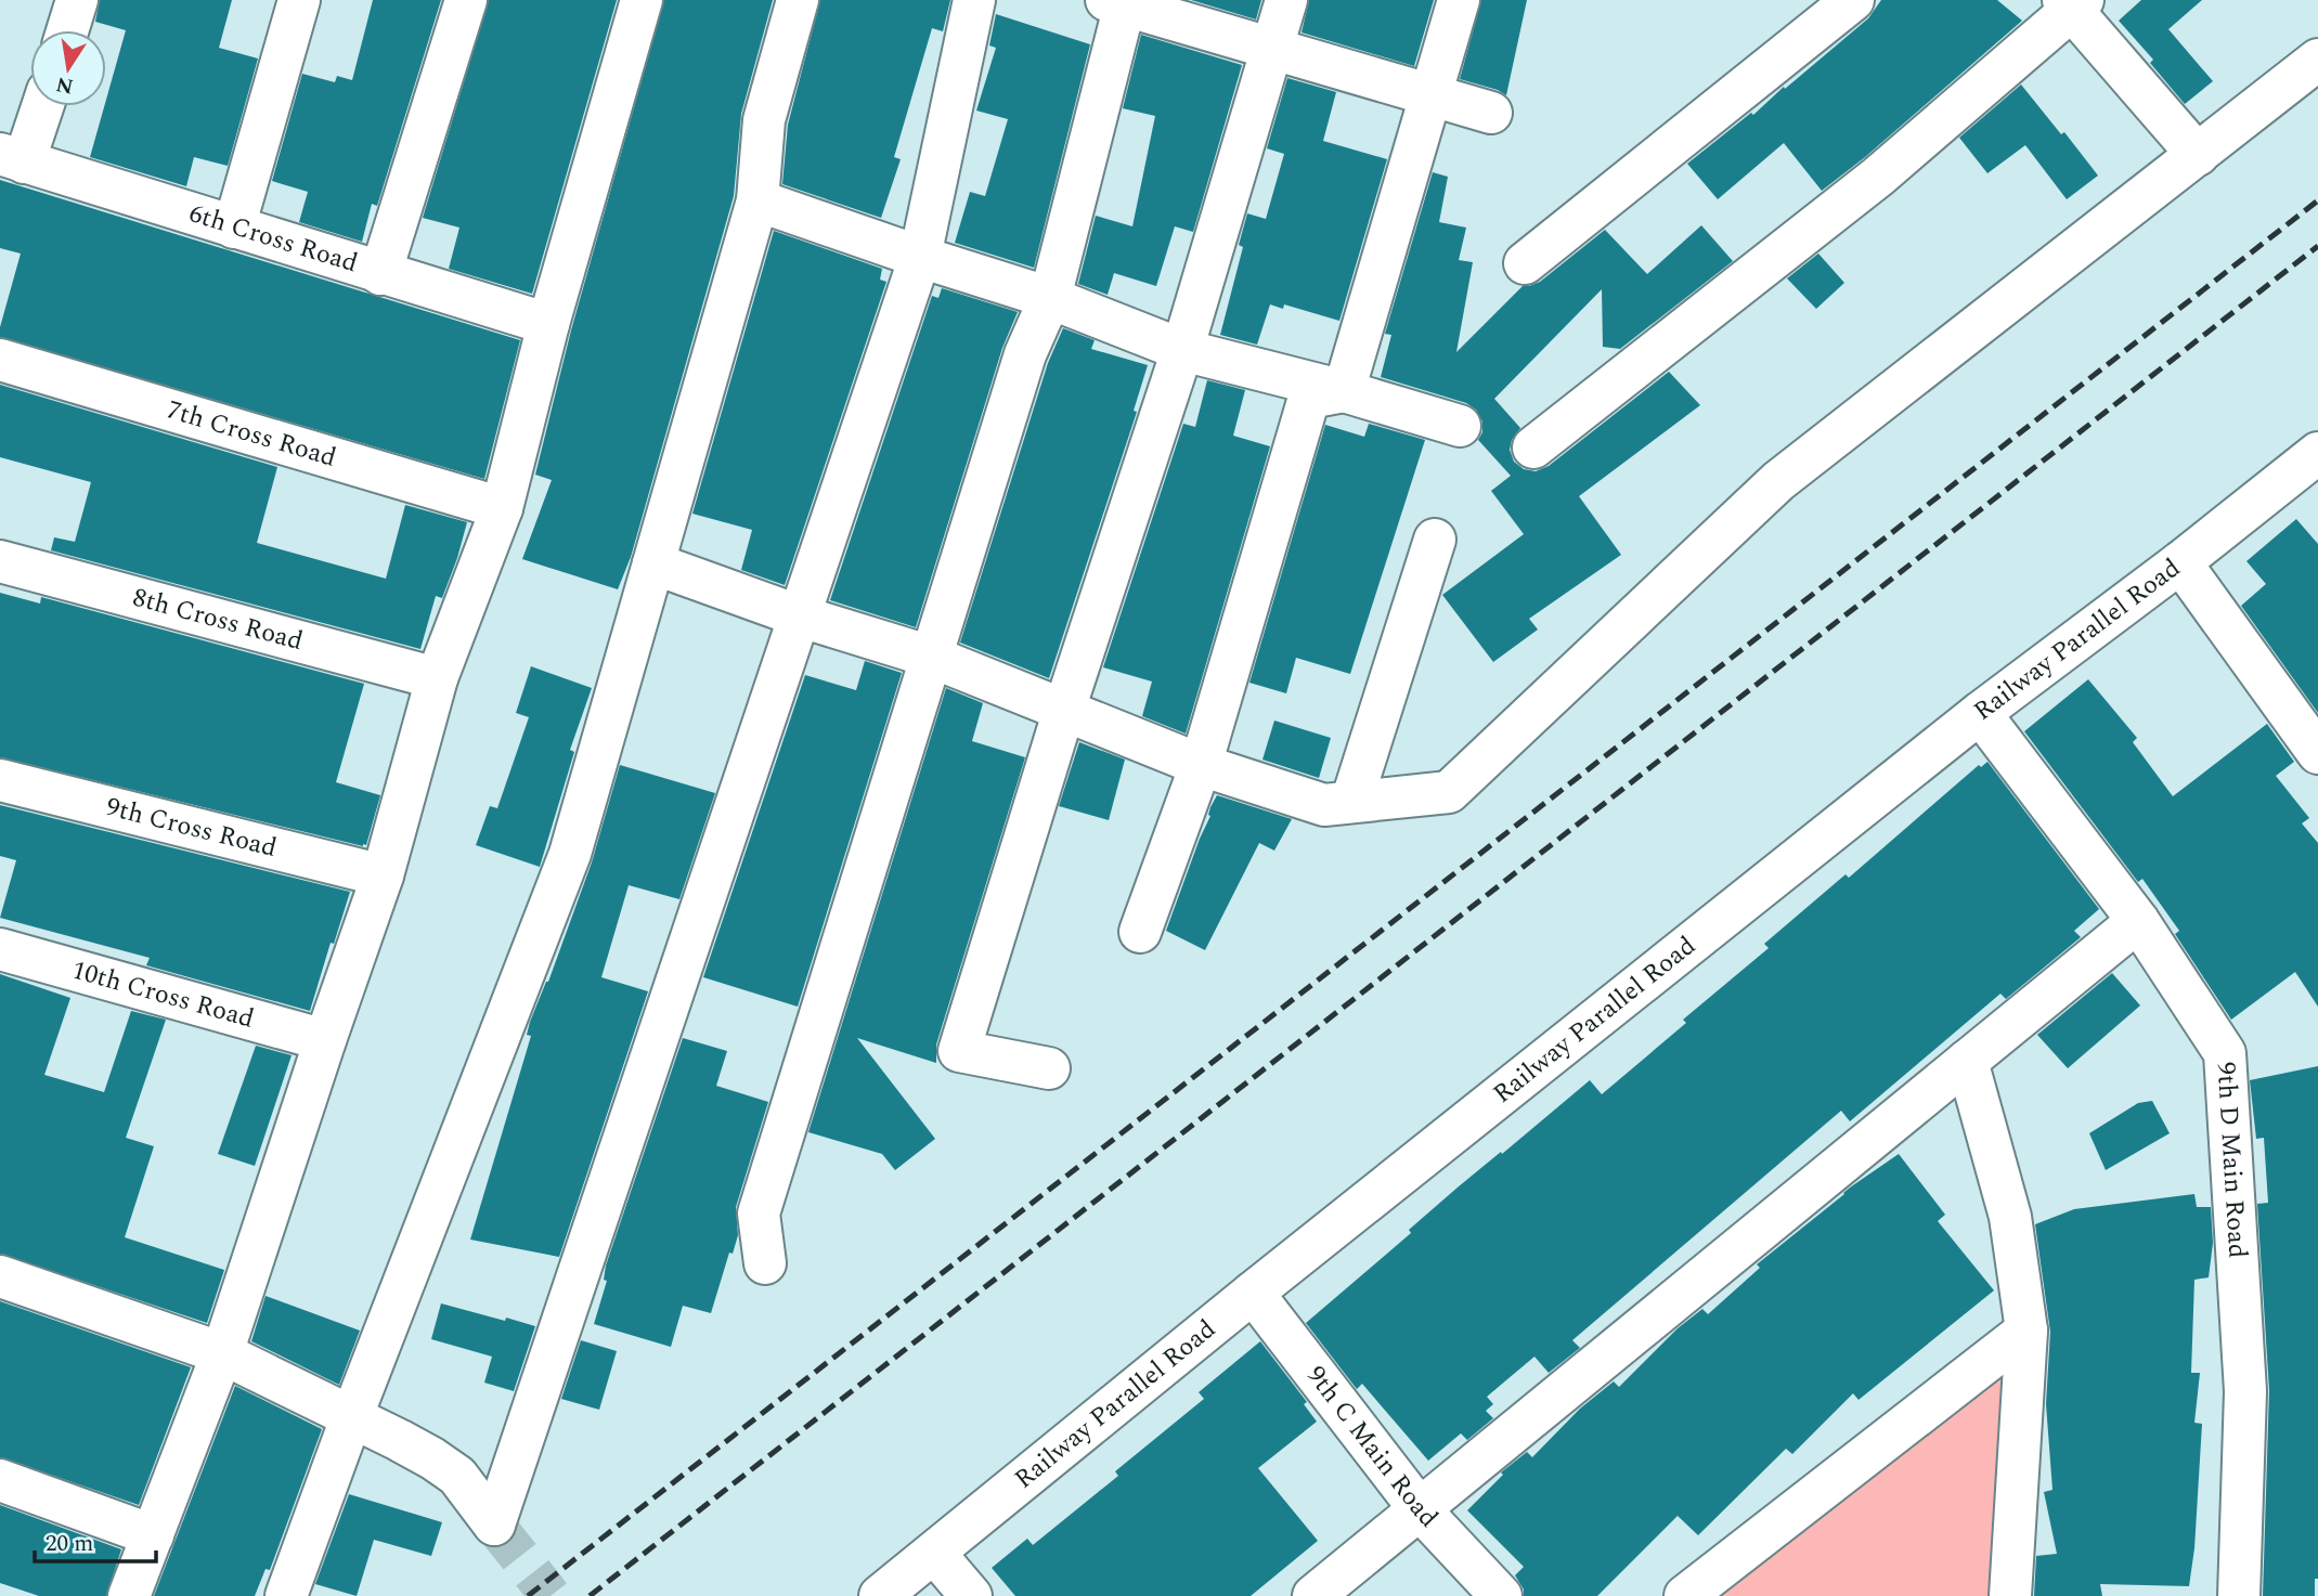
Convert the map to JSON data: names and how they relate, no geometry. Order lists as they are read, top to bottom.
{
  "streets": {
    "street": [
      "6th Cross Road",
      "7th Cross Road",
      "8th Cross Road",
      "Railway Parallel Road",
      "9th Cross Road",
      "10th Cross Road",
      "9th D Main Road",
      "9th C Main Road"
    ]
  },
  "crossings": [
    ["Railway Parallel Road", "9th D Main Road"],
    ["Railway Parallel Road", "9th C Main Road"]
  ],
  "scale_bar": "20 m",
  "north": "bottom"
}
